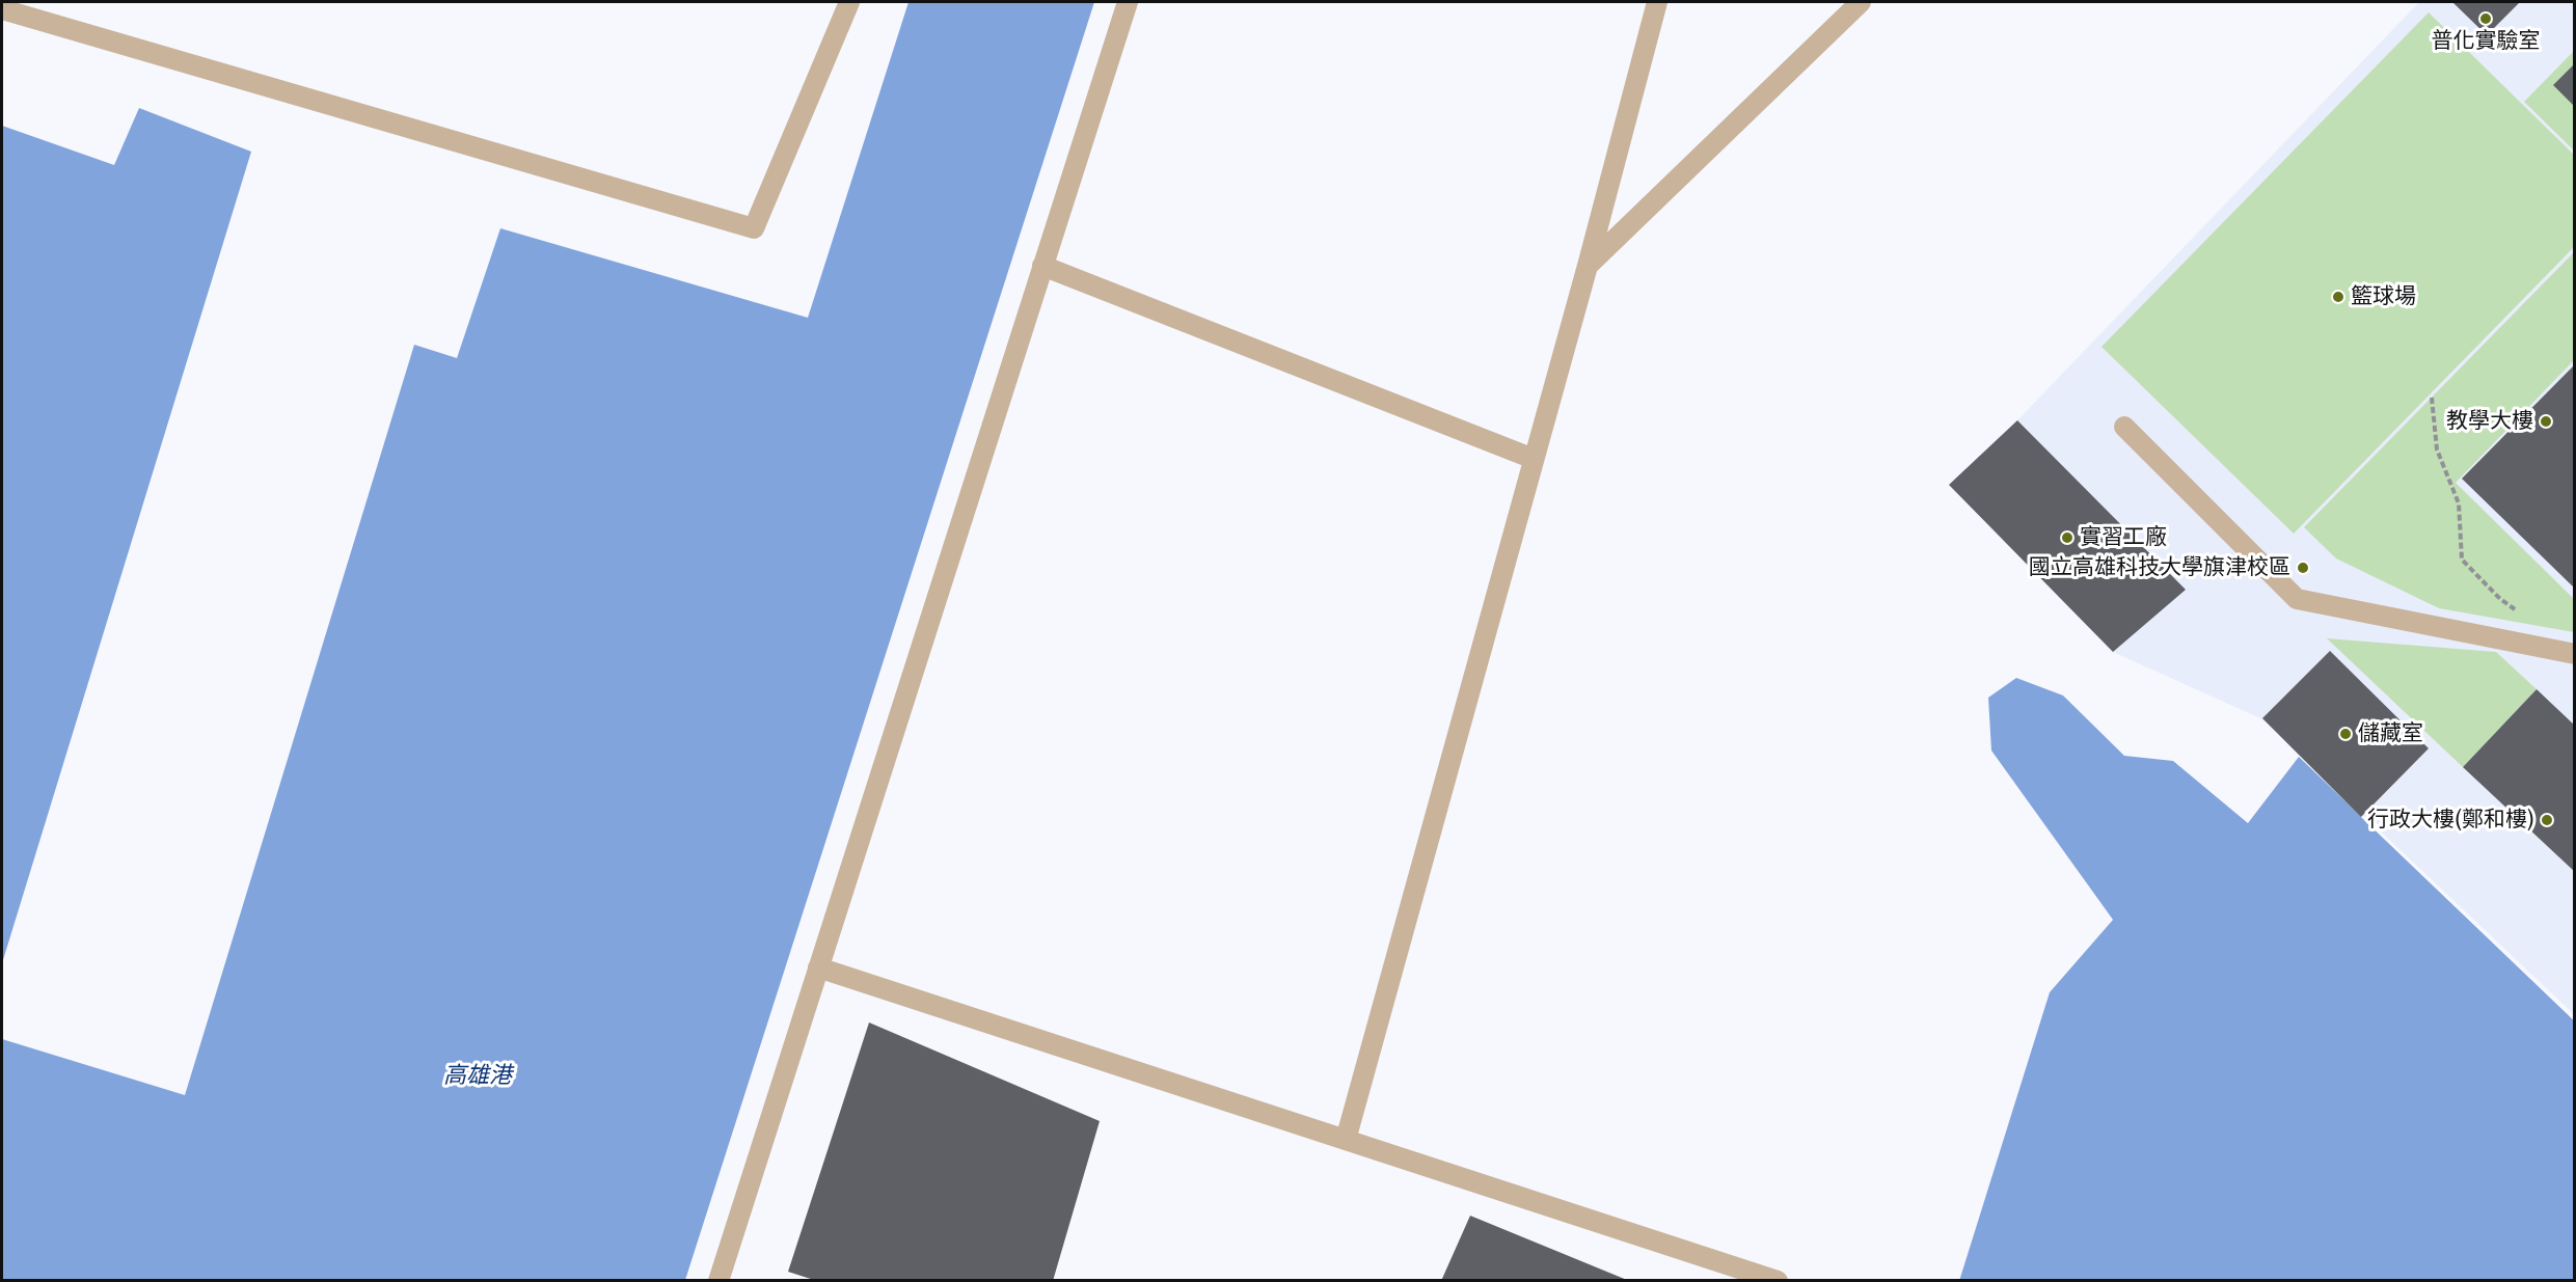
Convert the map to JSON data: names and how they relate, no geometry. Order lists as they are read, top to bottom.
{
  "water": ["高雄港"],
  "places": [
    "普化實驗室",
    "籃球場",
    "教學大樓",
    "實習工廠",
    "國立高雄科技大學旗津校區",
    "儲藏室",
    "行政大樓(鄭和樓)"
  ]
}
